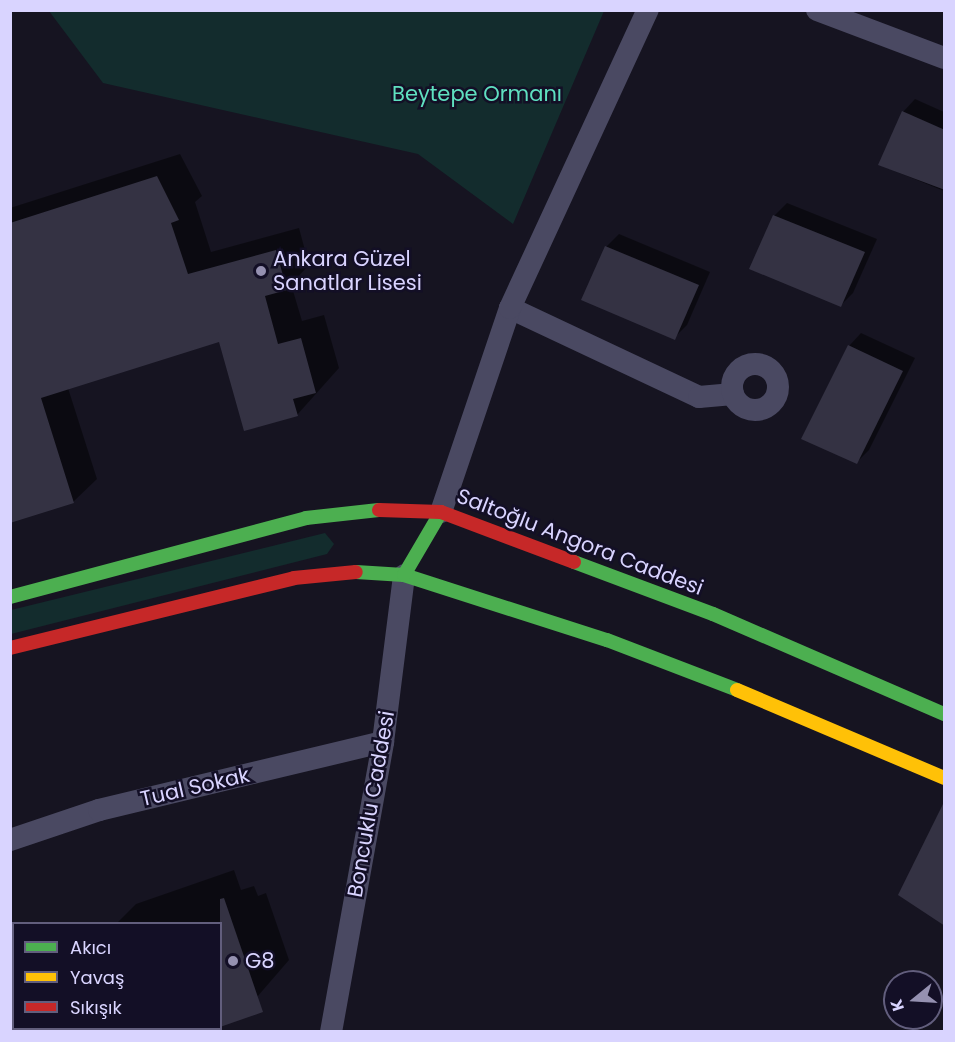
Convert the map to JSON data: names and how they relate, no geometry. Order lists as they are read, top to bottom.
{
  "streets": {
    "street": ["Saltoğlu Angora Caddesi", "Tual Sokak", "Boncuklu Caddesi"]
  },
  "crossings": [
    ["Tual Sokak", "Boncuklu Caddesi"]
  ],
  "parks": ["Beytepe Ormanı"],
  "places": ["Ankara Güzel Sanatlar Lisesi", "G8"],
  "legend": ["Akıcı", "Yavaş", "Sıkışık"],
  "north": "left"
}
